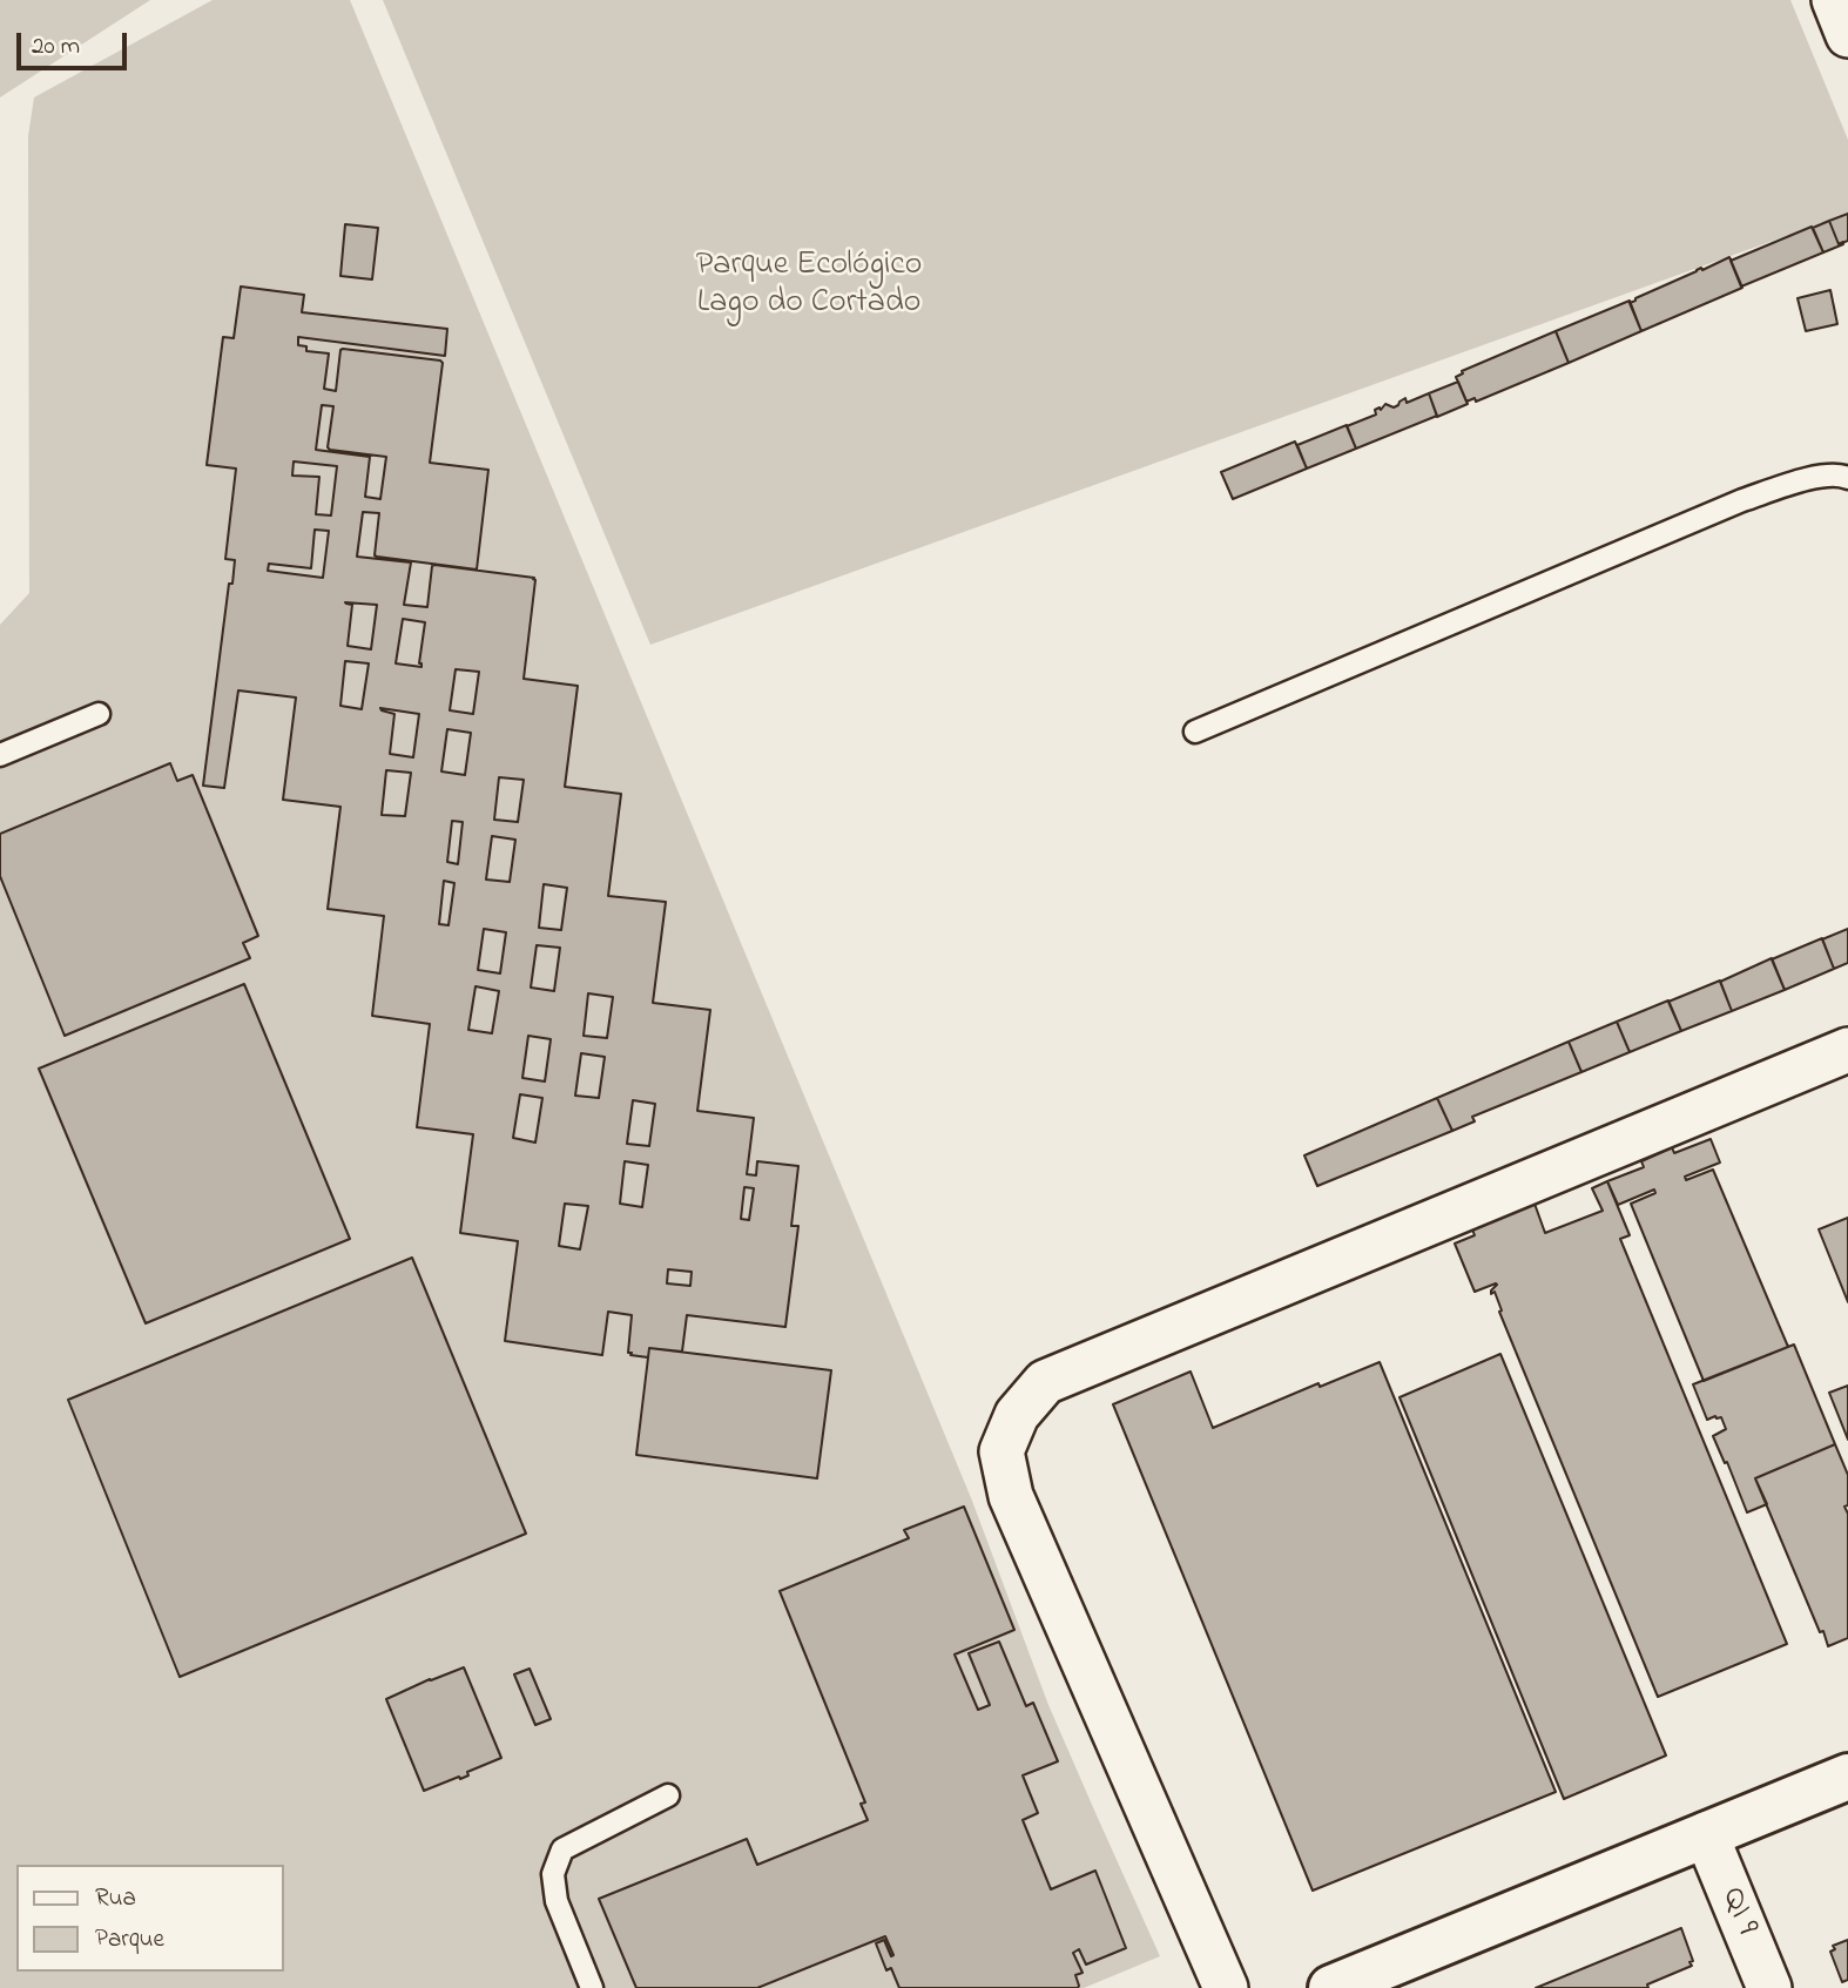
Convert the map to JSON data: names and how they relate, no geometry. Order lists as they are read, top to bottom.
{
  "streets": {
    "street": ["QI 9"]
  },
  "parks": ["Parque Ecológico Lago do Cortado"],
  "legend": ["Rua", "Parque"],
  "scale_bar": "20 m"
}
